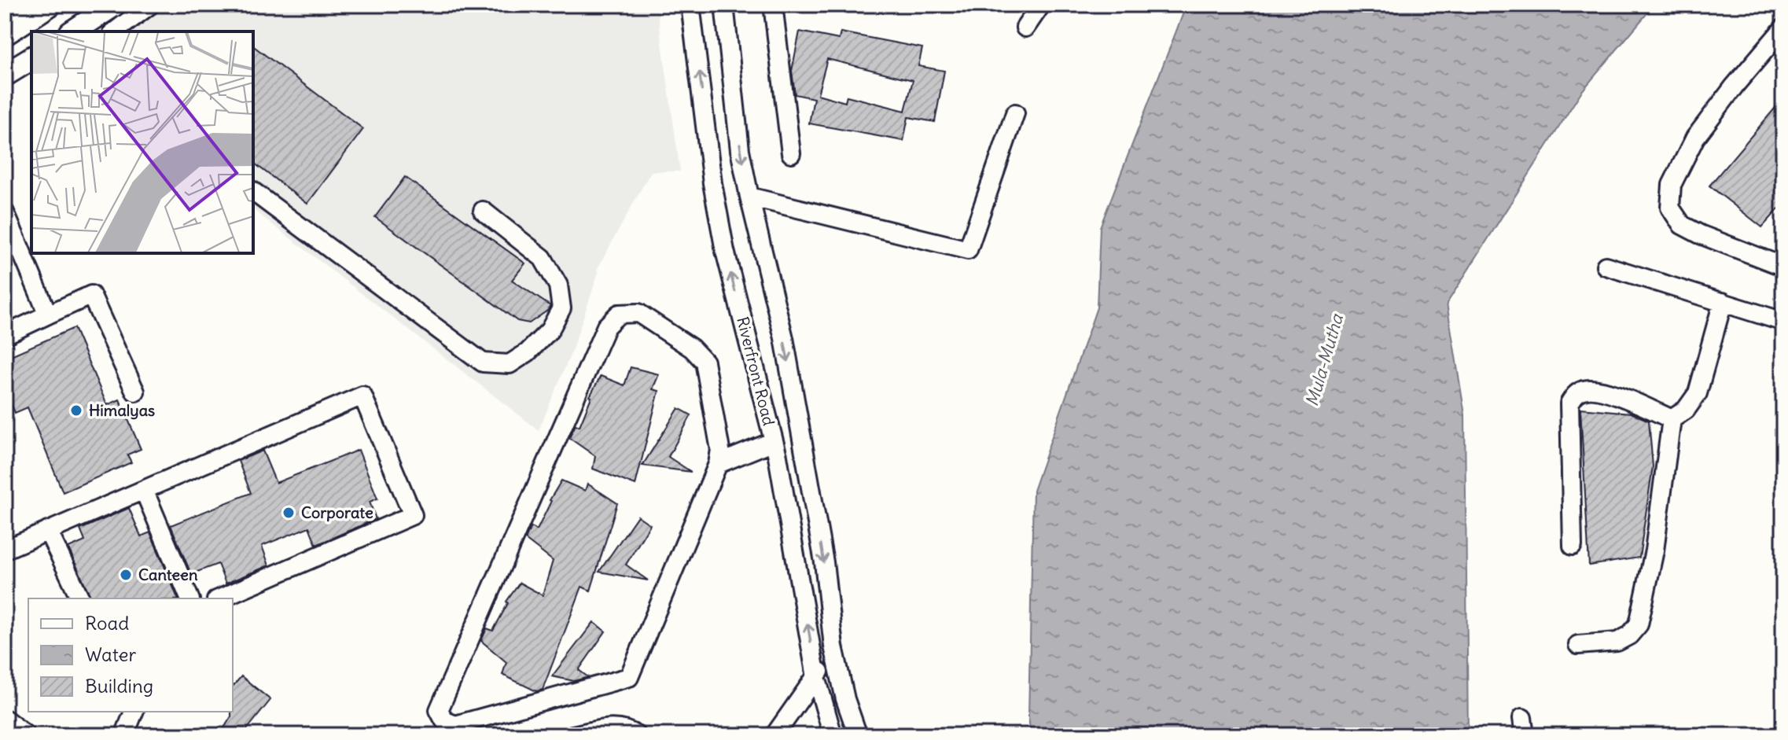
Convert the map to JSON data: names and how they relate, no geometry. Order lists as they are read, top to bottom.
{
  "streets": {
    "street": ["Riverfront Road"]
  },
  "water": ["Mula-Mutha"],
  "places": ["Himalyas", "Corporate", "Canteen"],
  "legend": ["Road", "Water", "Building"]
}
